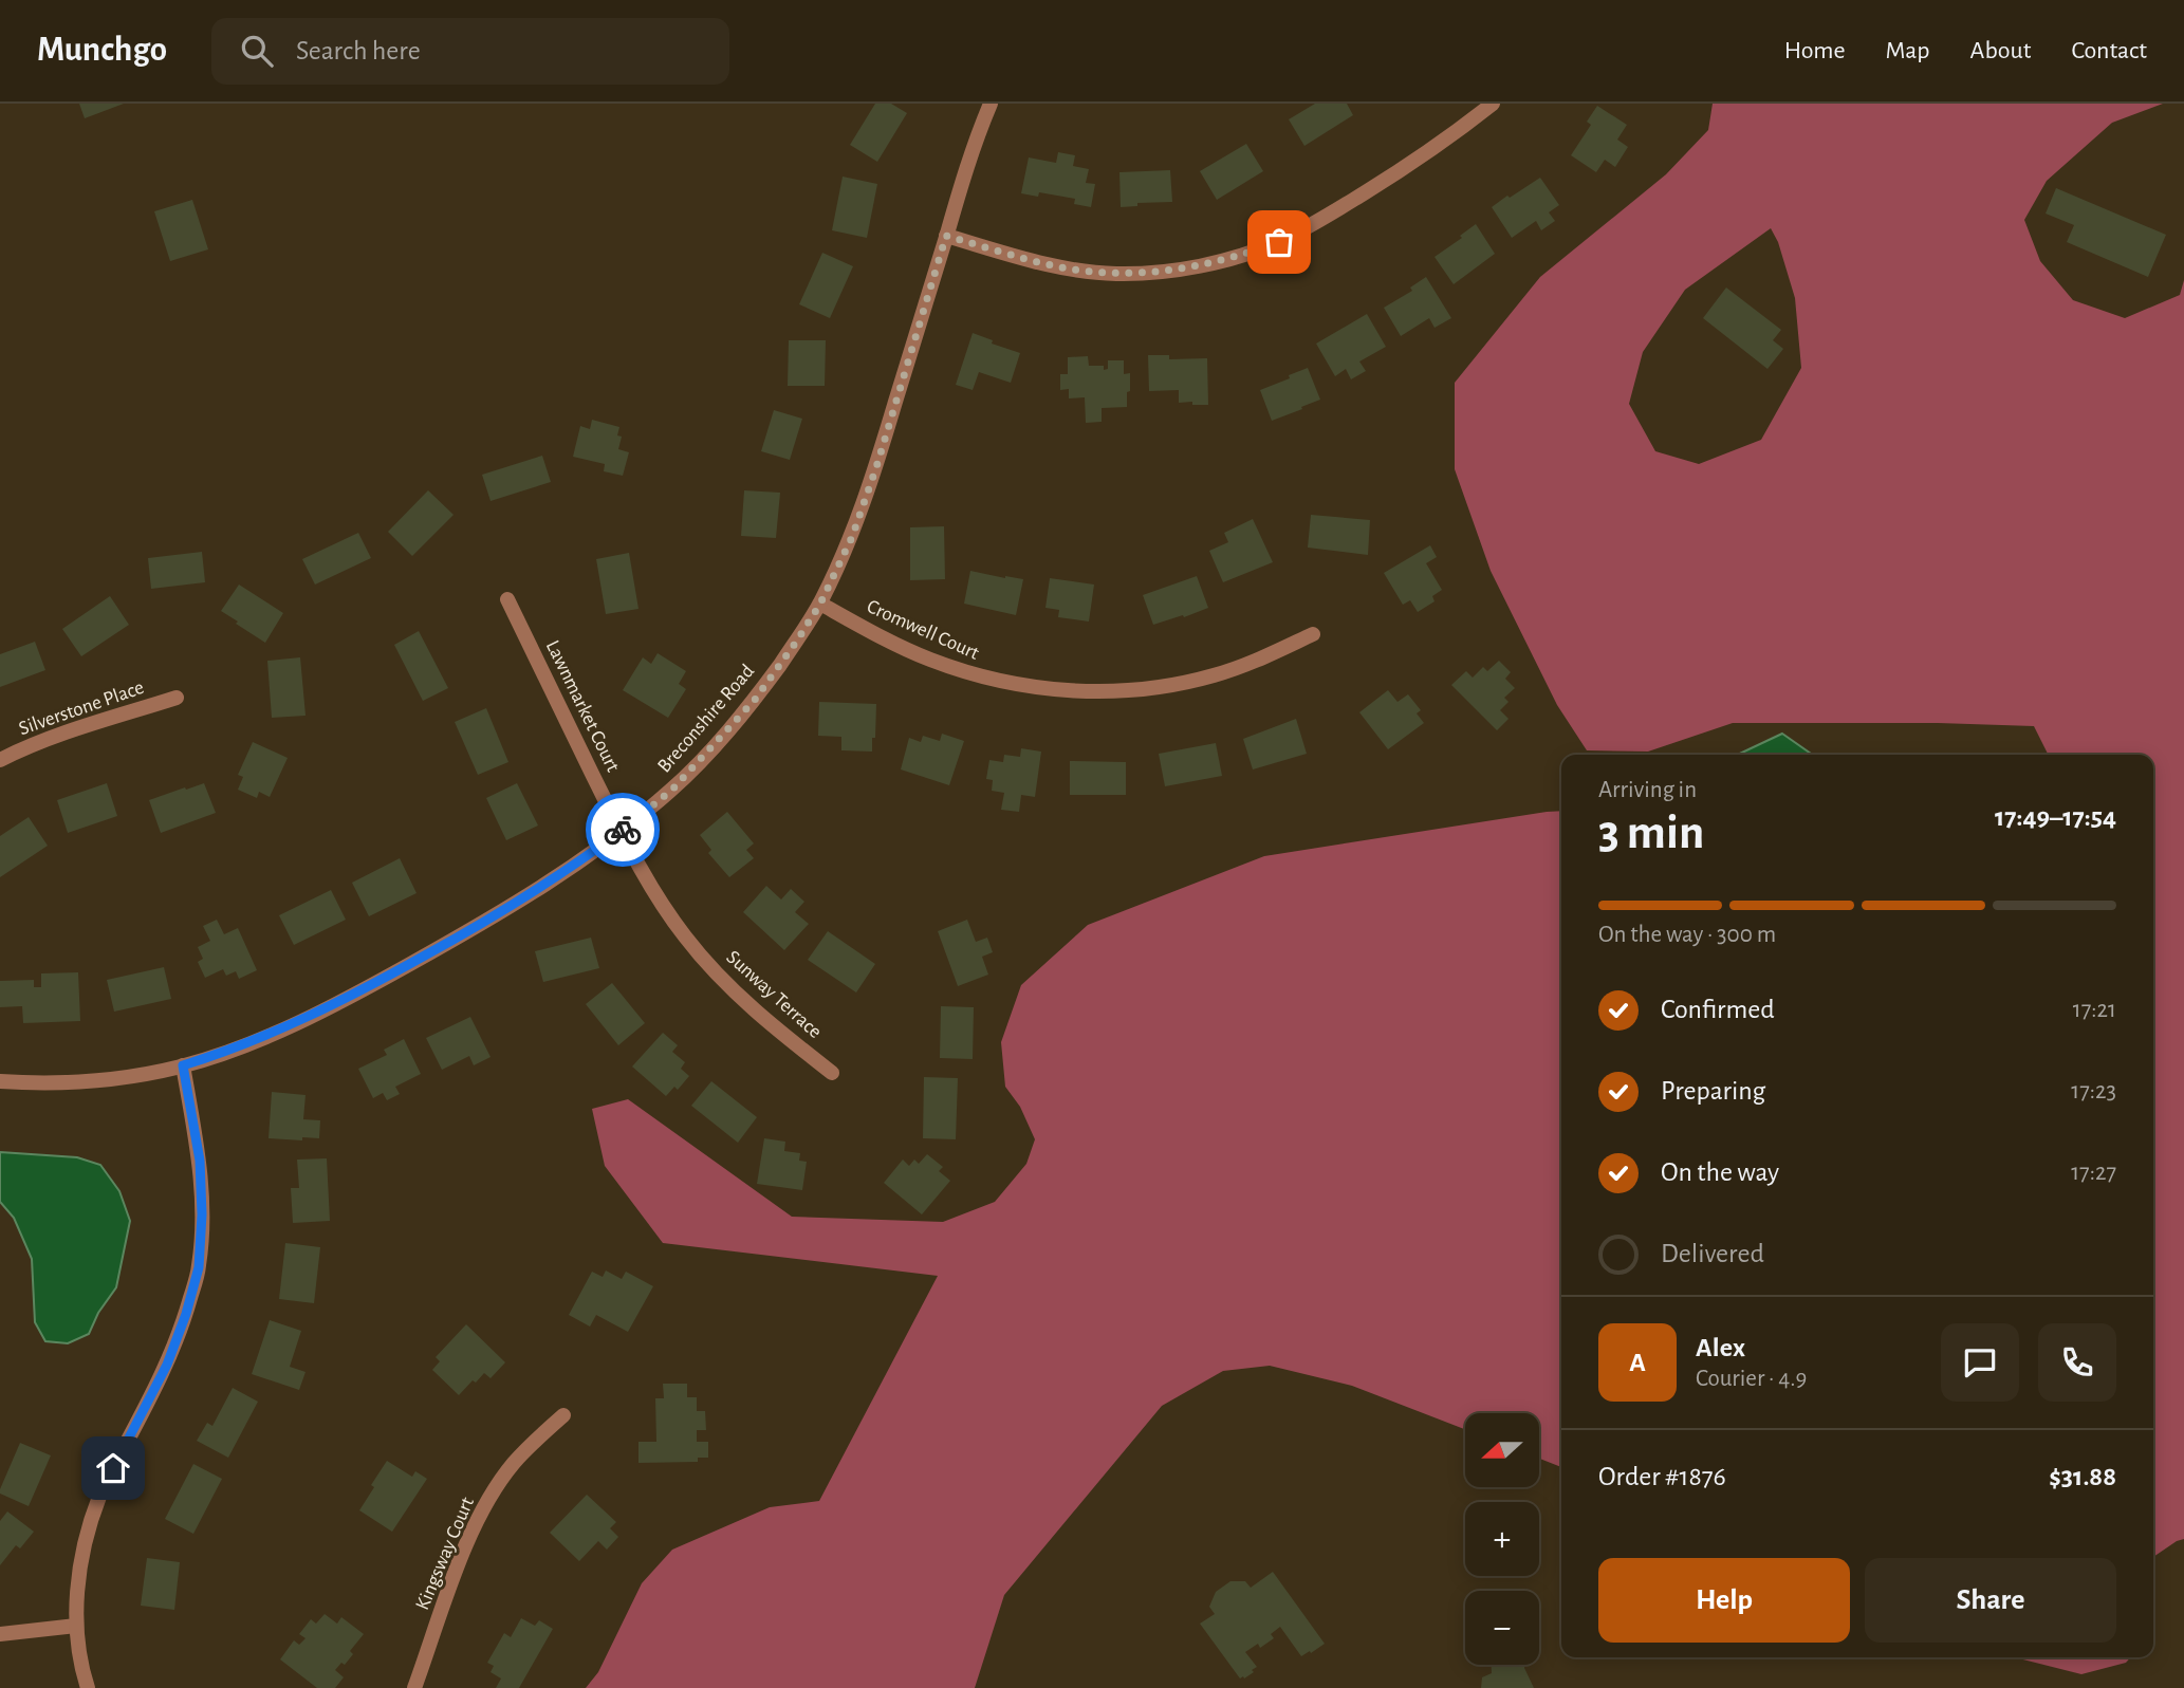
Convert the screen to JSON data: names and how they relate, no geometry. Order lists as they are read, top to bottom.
{
  "streets": {
    "street": [
      "Cromwell Court",
      "Lawnmarket Court",
      "Silverstone Place",
      "Breconshire Road",
      "Sunway Terrace",
      "Kingsway Court"
    ]
  },
  "crossings": [
    ["Cromwell Court", "Breconshire Road"],
    ["Lawnmarket Court", "Breconshire Road"],
    ["Lawnmarket Court", "Sunway Terrace"],
    ["Breconshire Road", "Sunway Terrace"]
  ],
  "north": "left",
  "page": {
    "header": "Munchgo",
    "search": "Search here",
    "nav": [
      "Home",
      "Map",
      "About",
      "Contact"
    ],
    "heading": ["3 min", "Arriving in", "17:49–17:54"],
    "panel": [
      "Alex",
      "Courier · 4.9",
      "Order #1876",
      "$31.88"
    ],
    "bar": "On the way · 300 m",
    "list": [
      ["Confirmed", "17:21"],
      ["Preparing", "17:23"],
      ["On the way", "17:27"],
      "Delivered"
    ],
    "round": "A",
    "map_buttons": ["+", "−"],
    "buttons": ["Help", "Share"]
  }
}
